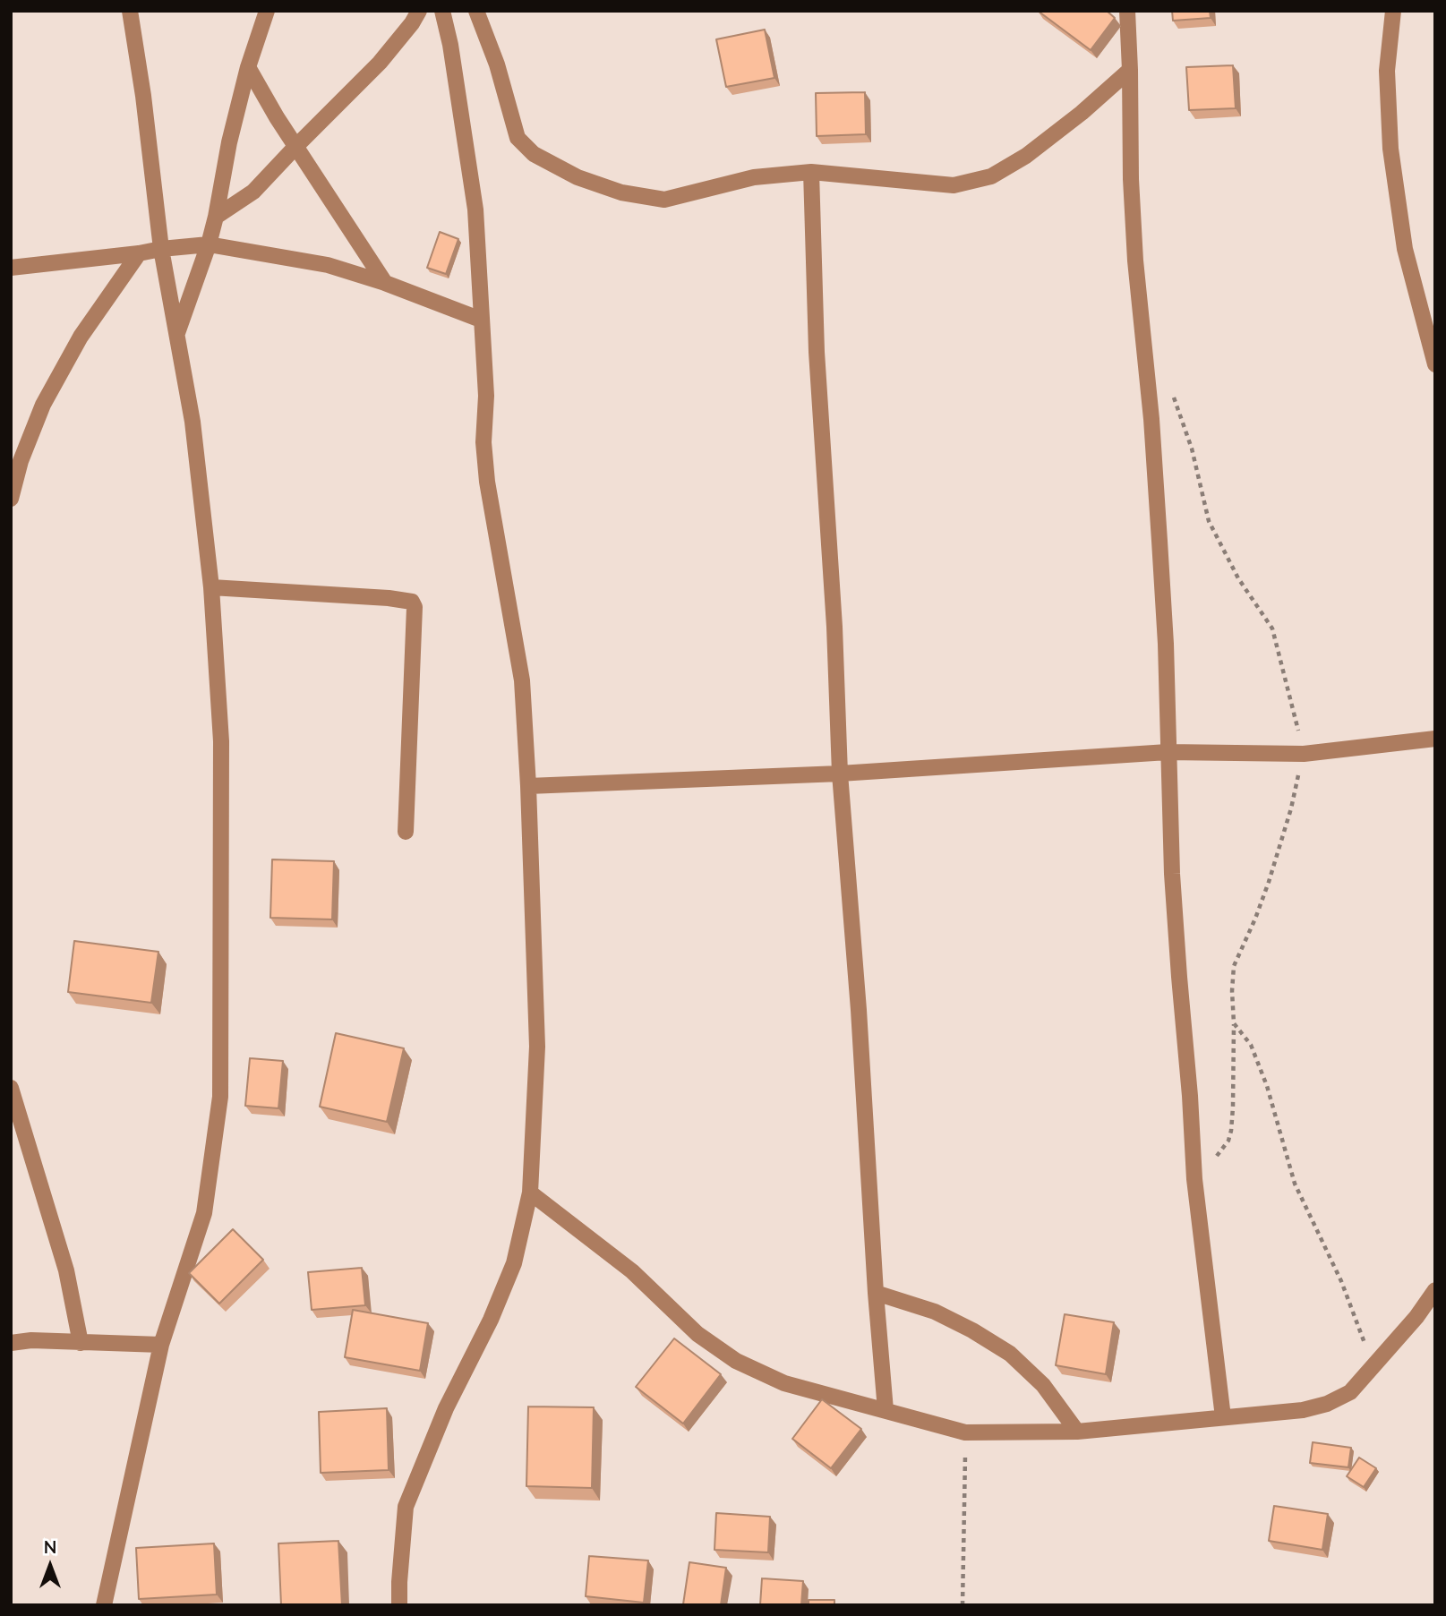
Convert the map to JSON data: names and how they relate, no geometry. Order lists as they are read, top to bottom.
{
  "north": "top"
}
